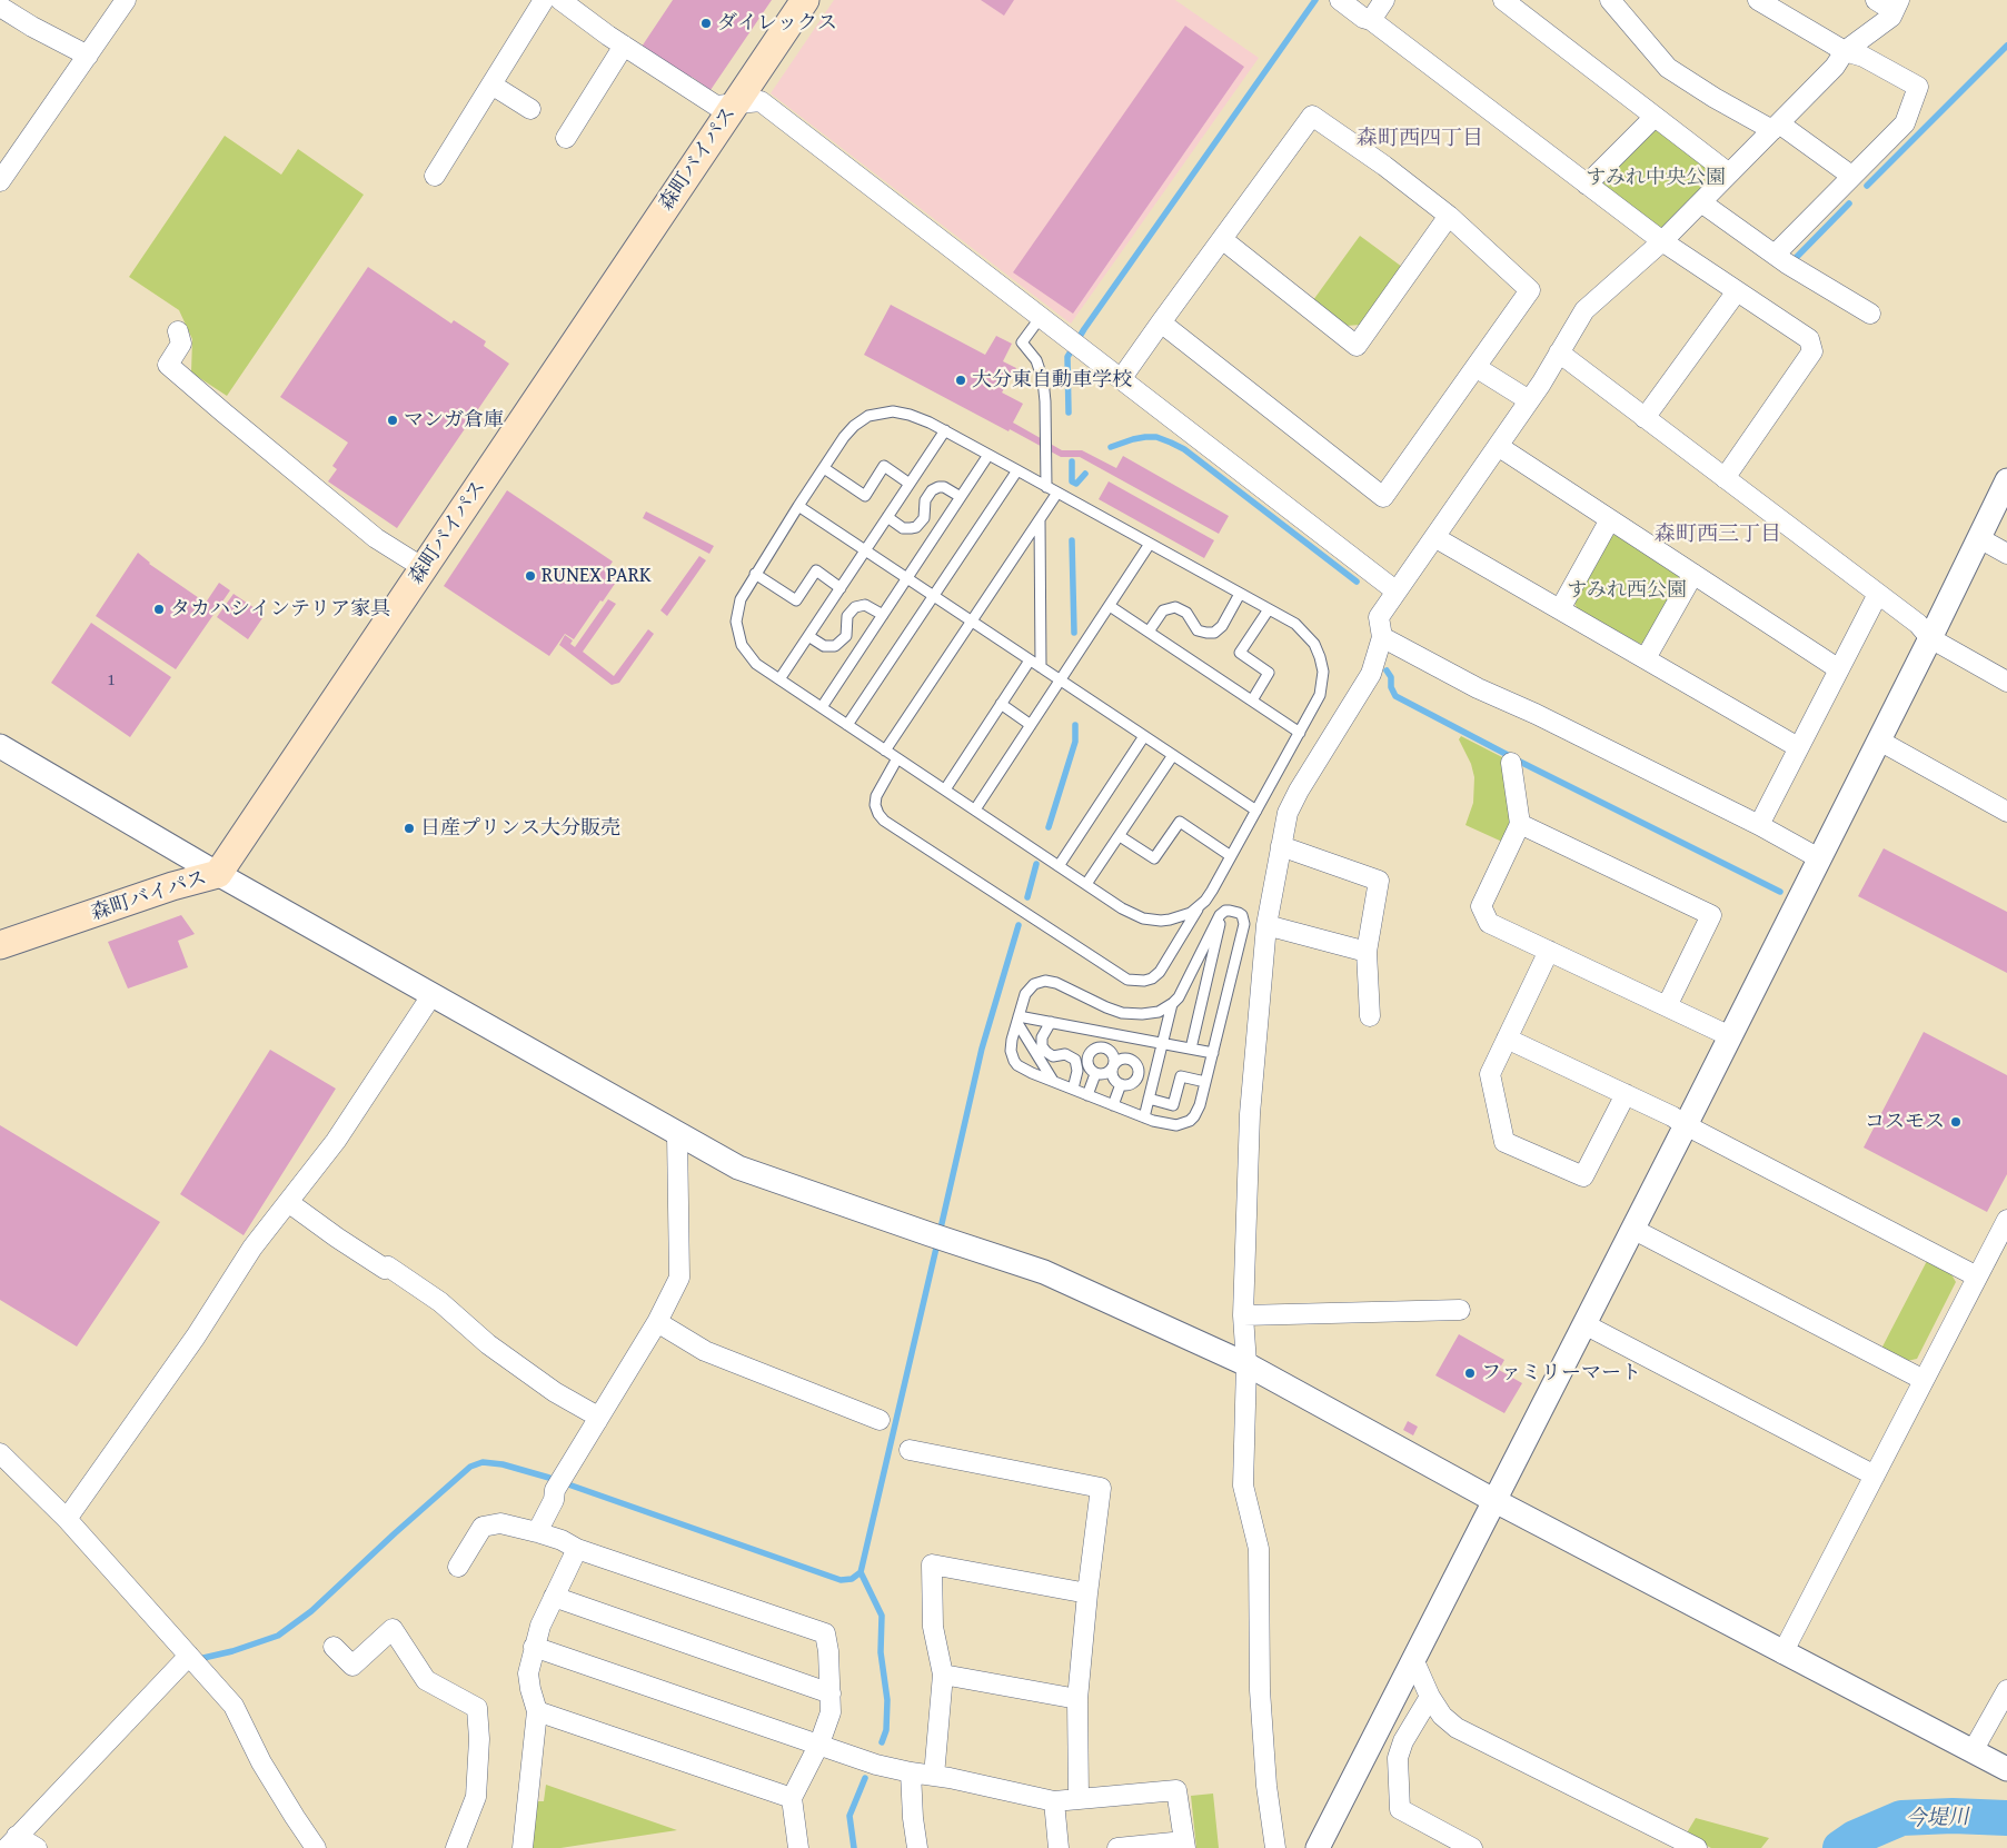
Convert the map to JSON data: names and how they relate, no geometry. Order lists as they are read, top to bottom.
{
  "streets": {
    "main road": ["森町バイパス"]
  },
  "districts": ["森町西四丁目", "森町西三丁目"],
  "water": ["今堤川"],
  "parks": ["すみれ中央公園", "すみれ西公園"],
  "places": [
    "ダイレックス",
    "大分東自動車学校",
    "マンガ倉庫",
    "RUNEX PARK",
    "タカハシインテリア家具",
    "日産プリンス大分販売",
    "コスモス",
    "ファミリーマート"
  ],
  "house_numbers": ["1"]
}
